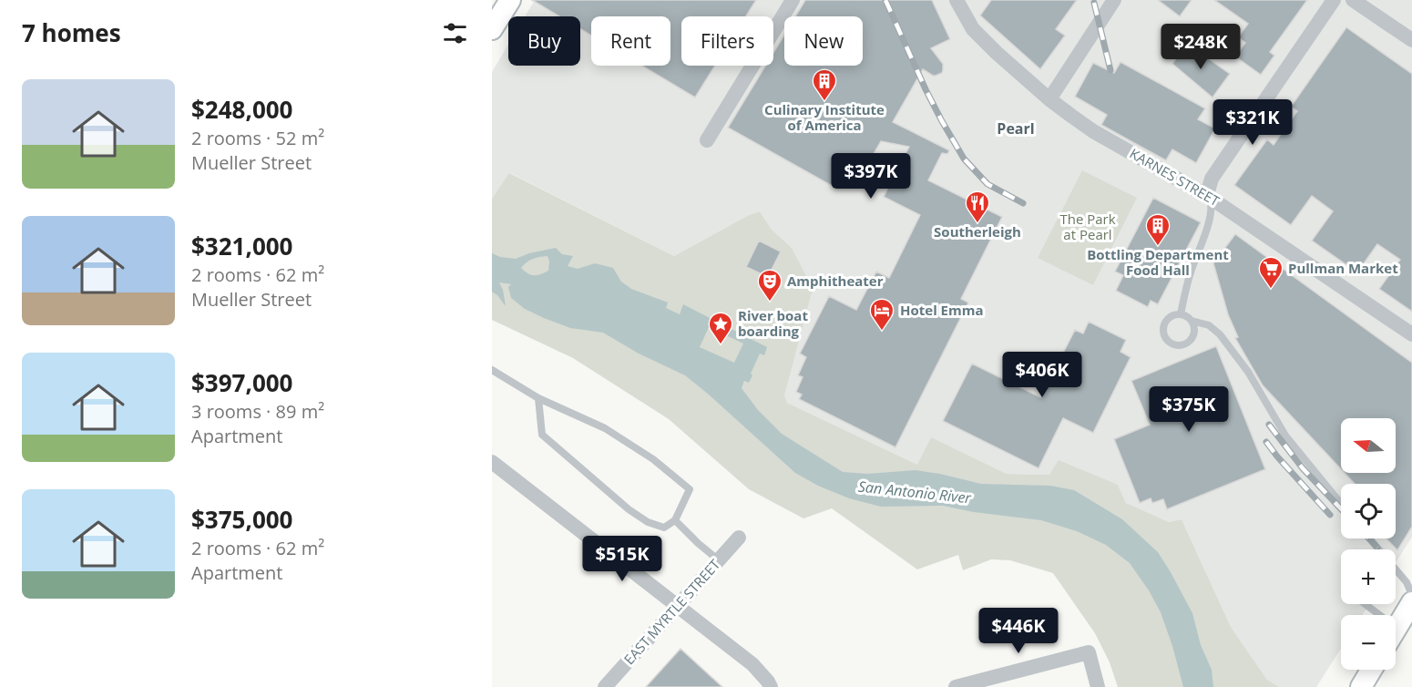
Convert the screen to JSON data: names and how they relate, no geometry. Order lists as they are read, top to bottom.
{
  "streets": {
    "street": ["KARNES STREET", "EAST MYRTLE STREET"]
  },
  "districts": ["Pearl"],
  "water": ["San Antonio River"],
  "parks": ["The Park at Pearl"],
  "places": {
    "building": ["Culinary Institute of America", "Bottling Department Food Hall"],
    "restaurant": ["Southerleigh"],
    "supermarket": ["Pullman Market"],
    "theatre": ["Amphitheater"],
    "hotel": ["Hotel Emma"],
    "place": ["River boat boarding"]
  },
  "north": "left",
  "page": {
    "heading": "7 homes",
    "chip": [
      "Buy",
      "Rent",
      "Filters",
      "New"
    ],
    "price": [
      "$248K",
      "$321K",
      "$397K",
      "$406K",
      "$375K",
      "$515K",
      "$446K"
    ],
    "list": [
      {
        "name": "$248,000",
        "note": "2 rooms · 52 m² · Mueller Street"
      },
      {
        "name": "$321,000",
        "note": "2 rooms · 62 m² · Mueller Street"
      },
      {
        "name": "$397,000",
        "note": "3 rooms · 89 m² · Apartment"
      },
      {
        "name": "$375,000",
        "note": "2 rooms · 62 m² · Apartment"
      }
    ],
    "map_buttons": ["+", "−"]
  }
}
